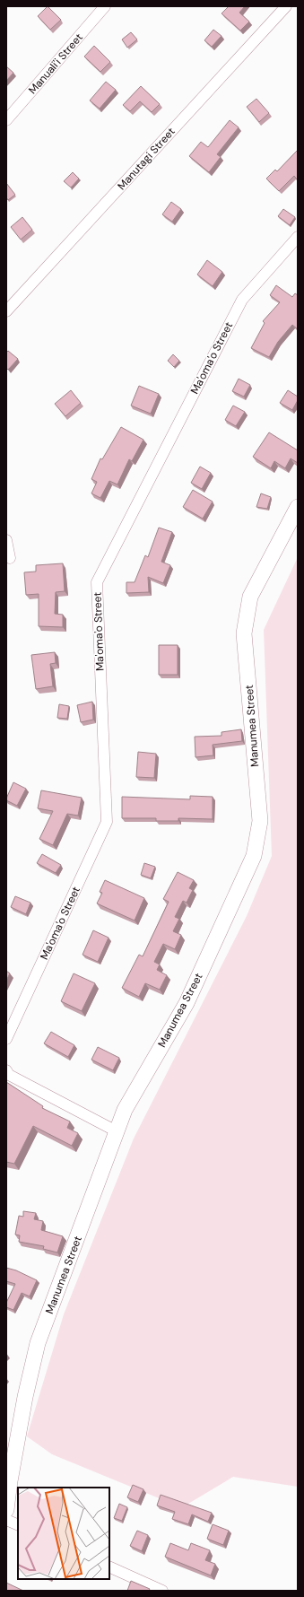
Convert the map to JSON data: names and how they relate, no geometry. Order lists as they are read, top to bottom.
{
  "streets": {
    "main road": ["Manumea Street"],
    "street": ["Manuali'i Street", "Manutagi Street", "Ma'oma'o Street"]
  }
}
